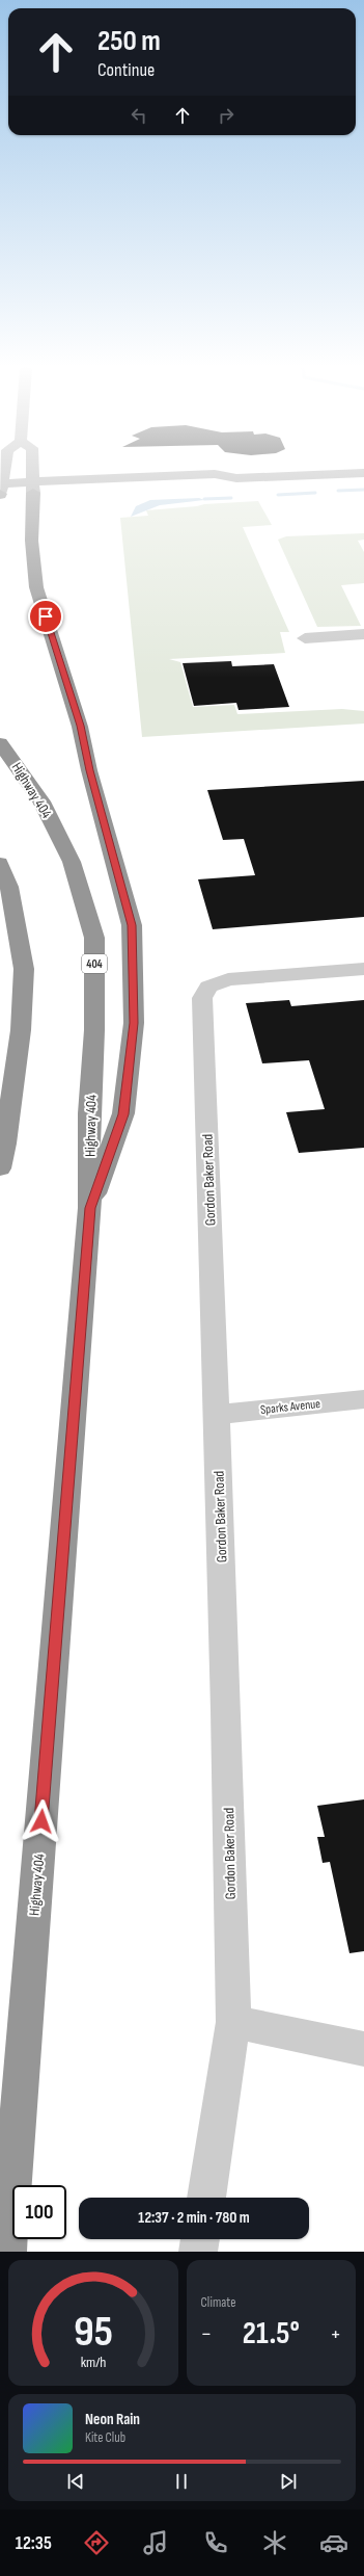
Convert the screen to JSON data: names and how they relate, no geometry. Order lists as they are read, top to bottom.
{
  "streets": {
    "highway": ["Highway 404", "404"],
    "street": ["Gordon Baker Road", "Sparks Avenue"]
  },
  "crossings": [
    ["Gordon Baker Road", "Sparks Avenue"]
  ],
  "page": {
    "turn": ["250 m", "Continue"],
    "limit": "100",
    "trip": "12:37 · 2 min · 780 m",
    "tile": "Climate",
    "heat": ["−", "21.5°", "+"],
    "song": ["Neon Rain", "Kite Club"],
    "tabs": "12:35",
    "gauge": ["95", "km/h"]
  }
}
